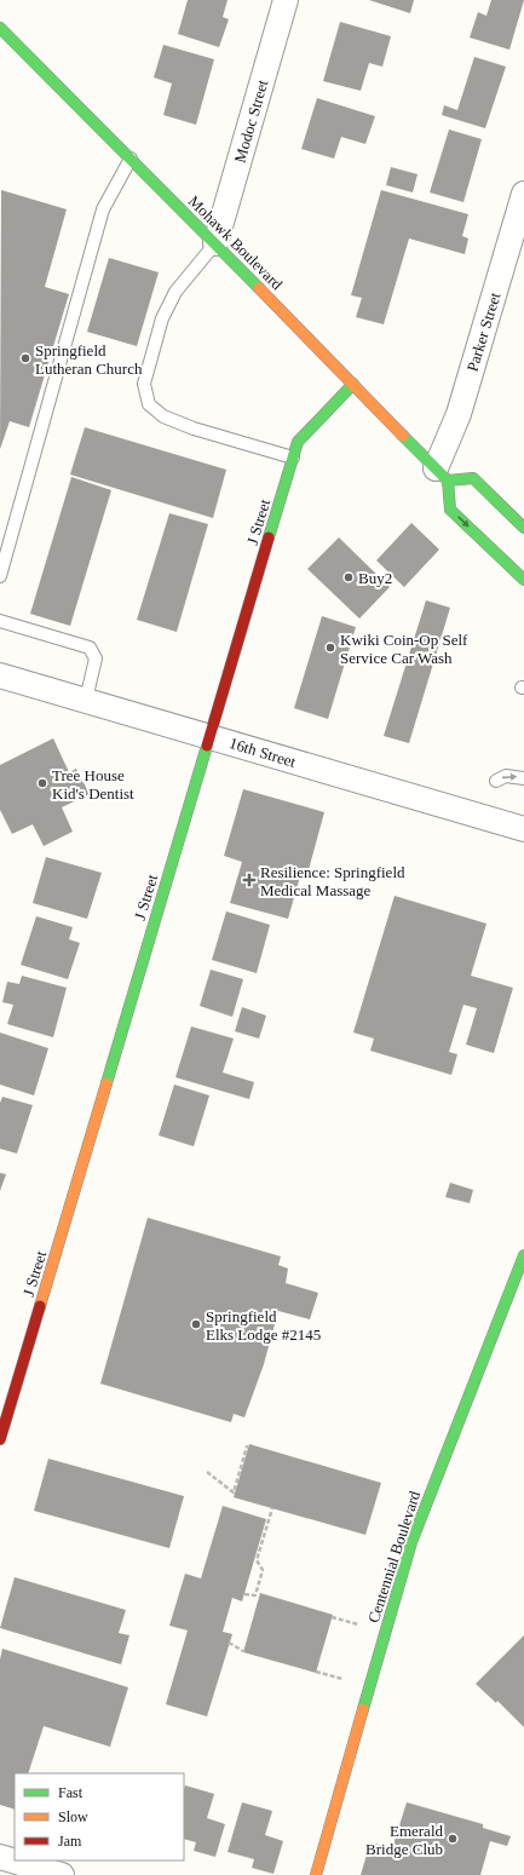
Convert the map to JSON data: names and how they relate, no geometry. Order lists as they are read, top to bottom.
{
  "streets": {
    "street": [
      "Modoc Street",
      "Mohawk Boulevard",
      "Parker Street",
      "J Street",
      "16th Street",
      "Centennial Boulevard"
    ]
  },
  "crossings": [
    ["Modoc Street", "Mohawk Boulevard"],
    ["Mohawk Boulevard", "Parker Street"],
    ["Mohawk Boulevard", "J Street"],
    ["J Street", "16th Street"]
  ],
  "places": {
    "other": [
      "Springfield Lutheran Church",
      "Buy2",
      "Kwiki Coin-Op Self Service Car Wash",
      "Tree House Kid's Dentist",
      "Springfield Elks Lodge #2145",
      "Emerald Bridge Club"
    ],
    "health": ["Resilience: Springfield Medical Massage"]
  },
  "legend": ["Fast", "Slow", "Jam"]
}
